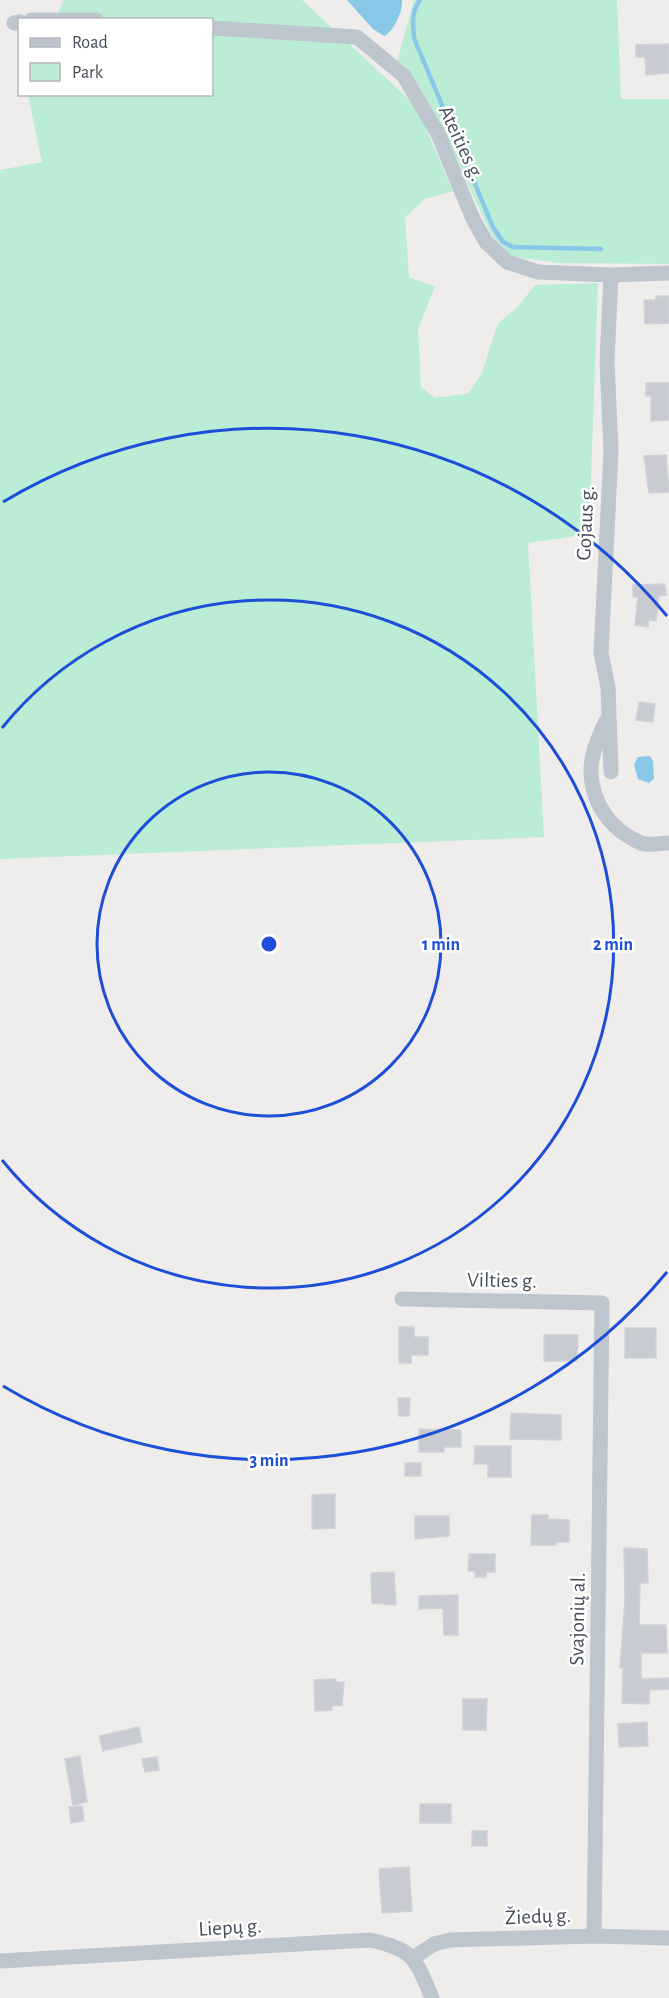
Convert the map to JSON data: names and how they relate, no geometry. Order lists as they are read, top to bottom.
{
  "streets": {
    "street": [
      "Ateities g.",
      "Gojaus g.",
      "Vilties g.",
      "Svajonių al.",
      "Žiedų g.",
      "Liepų g."
    ]
  },
  "crossings": [
    ["Ateities g.", "Gojaus g."],
    ["Vilties g.", "Svajonių al."],
    ["Svajonių al.", "Žiedų g."],
    ["Žiedų g.", "Liepų g."]
  ],
  "legend": ["Road", "Park"],
  "rings": ["1 min", "2 min", "3 min"]
}
